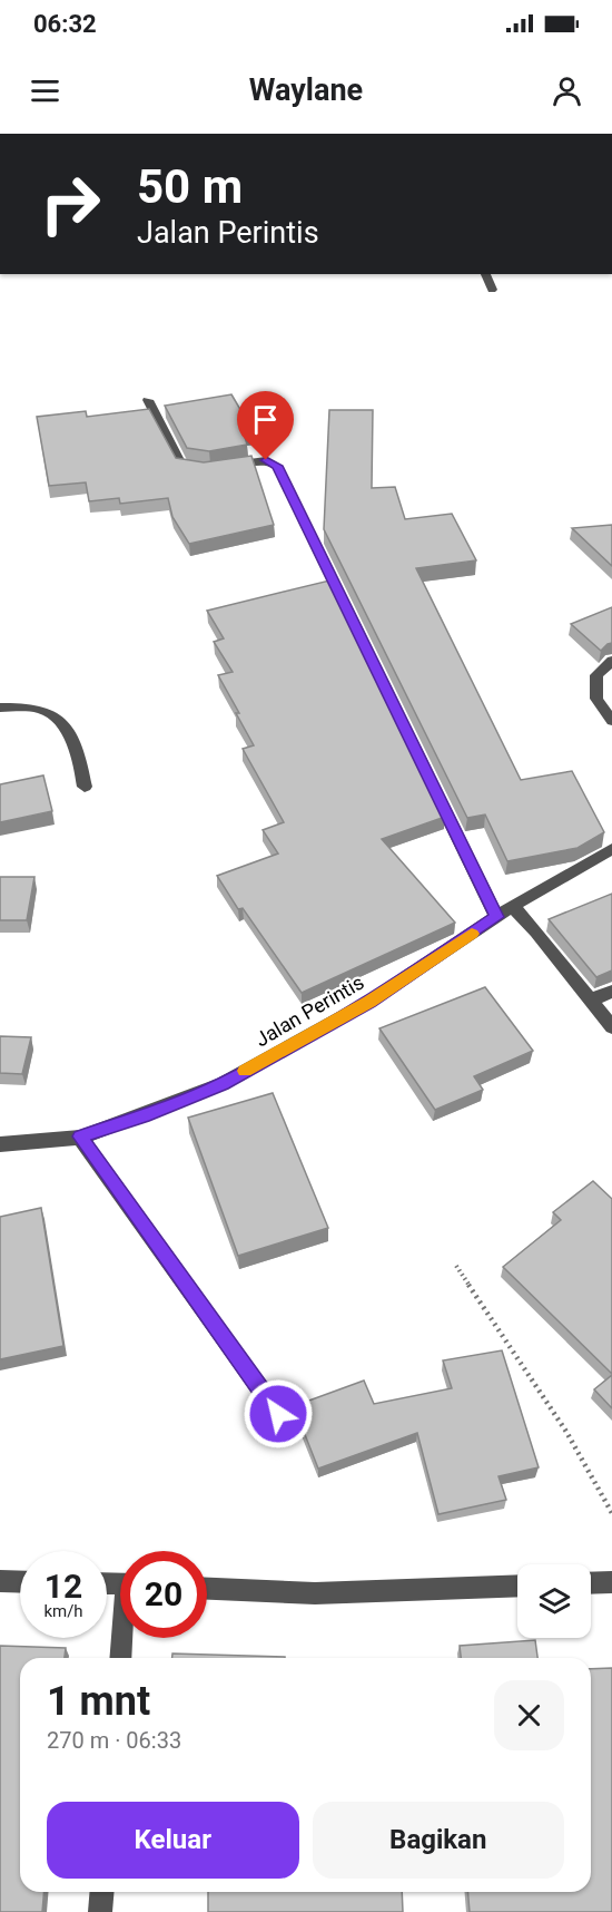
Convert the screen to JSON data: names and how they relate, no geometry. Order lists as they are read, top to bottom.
{
  "streets": {
    "street": ["Jalan Perintis"]
  },
  "page": {
    "status": "06:32",
    "header": "Waylane",
    "turn": ["50 m", "Jalan Perintis"],
    "speed": "12 km/h",
    "limit": "20",
    "heading": ["1 mnt", "270 m · 06:33"],
    "buttons": ["Keluar", "Bagikan"]
  }
}
